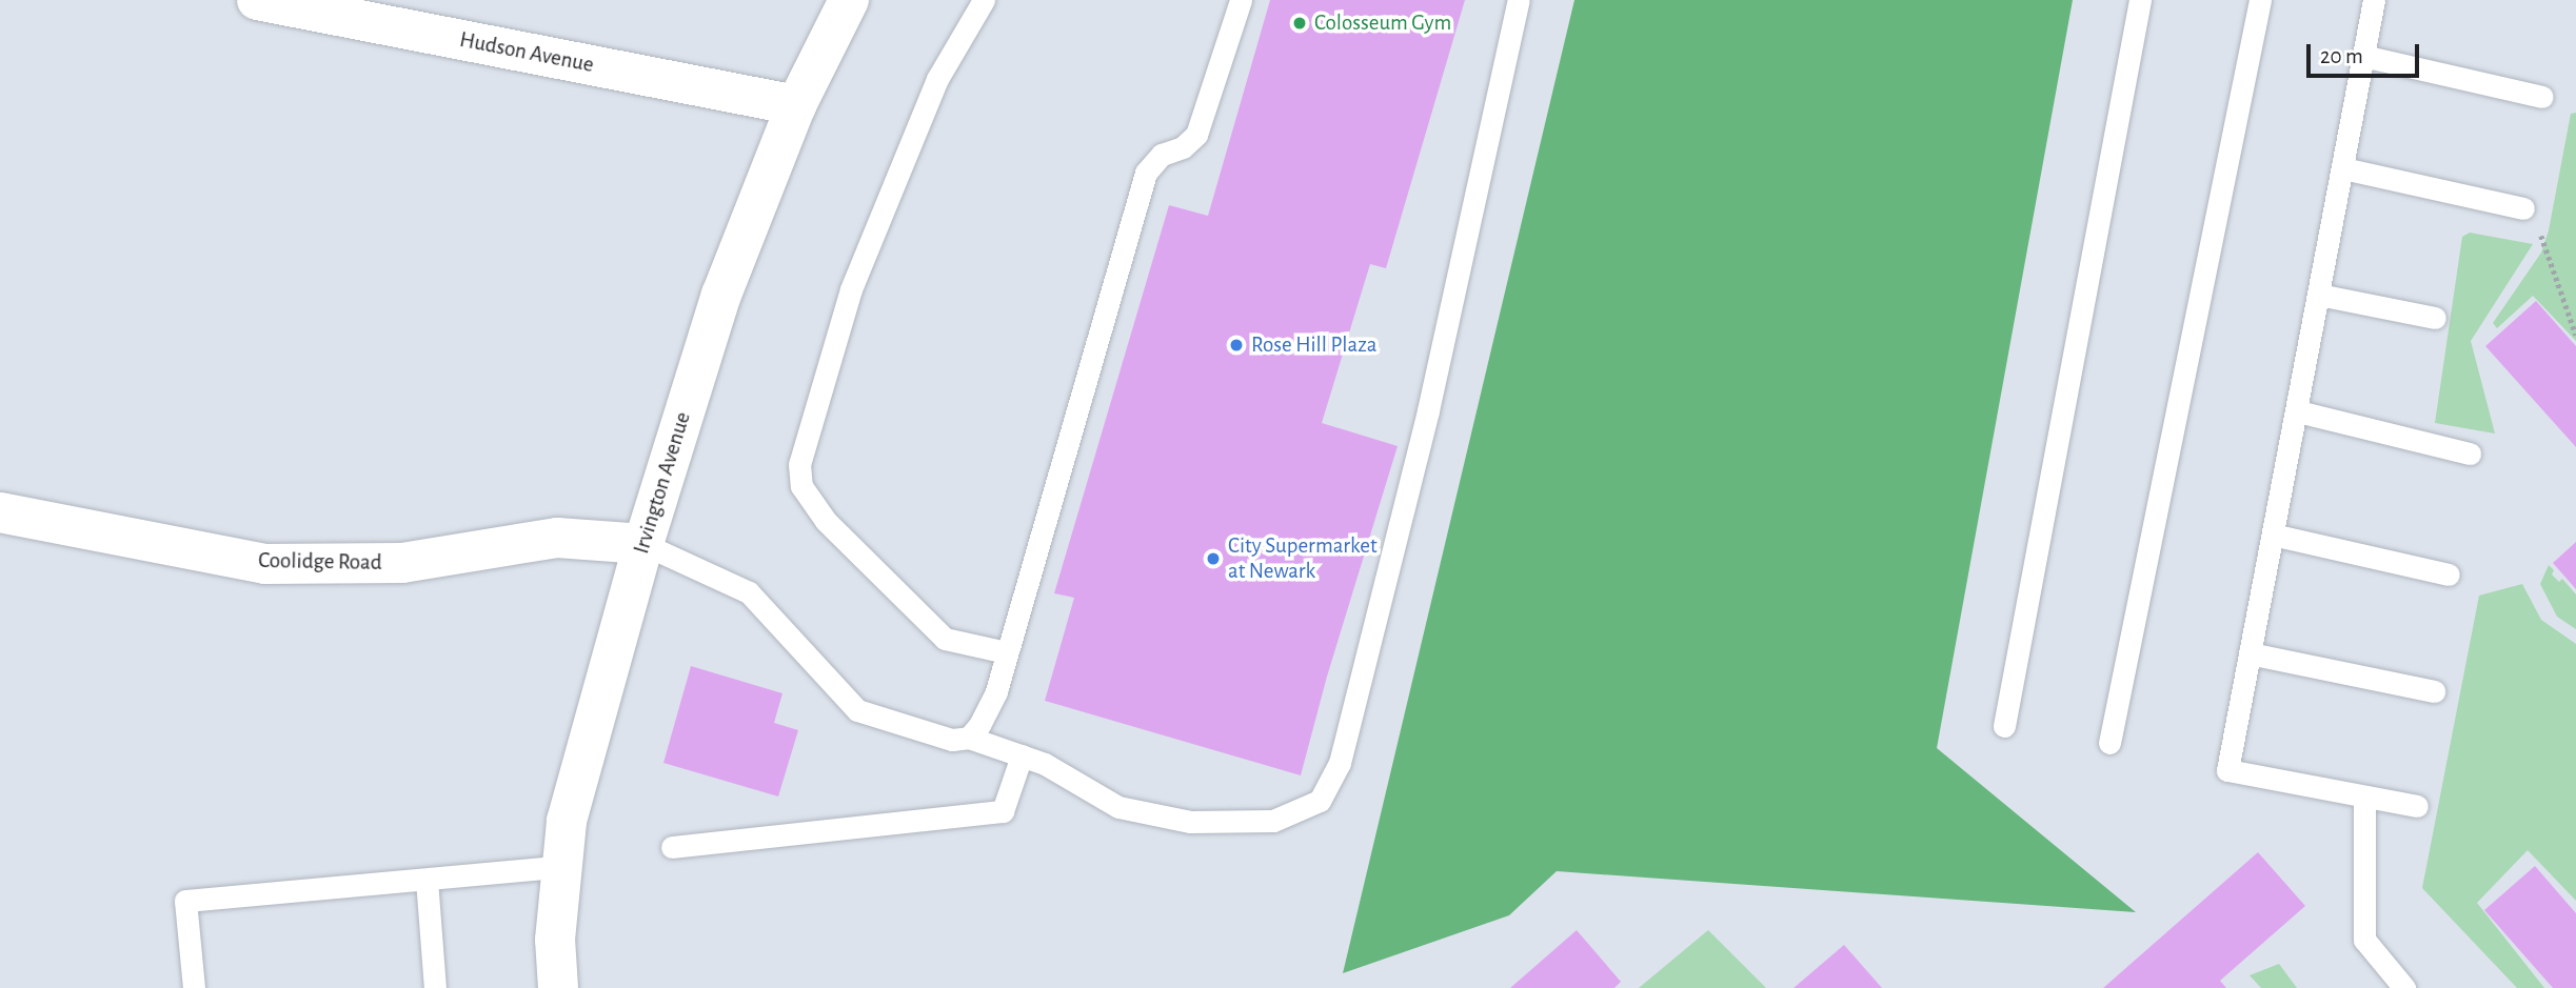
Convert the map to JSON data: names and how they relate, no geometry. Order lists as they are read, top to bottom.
{
  "streets": {
    "street": ["Hudson Avenue", "Irvington Avenue", "Coolidge Road"]
  },
  "crossings": [
    ["Hudson Avenue", "Irvington Avenue"],
    ["Irvington Avenue", "Coolidge Road"]
  ],
  "places": ["Colosseum Gym", "Rose Hill Plaza", "City Supermarket at Newark"],
  "scale_bar": "20 m"
}
